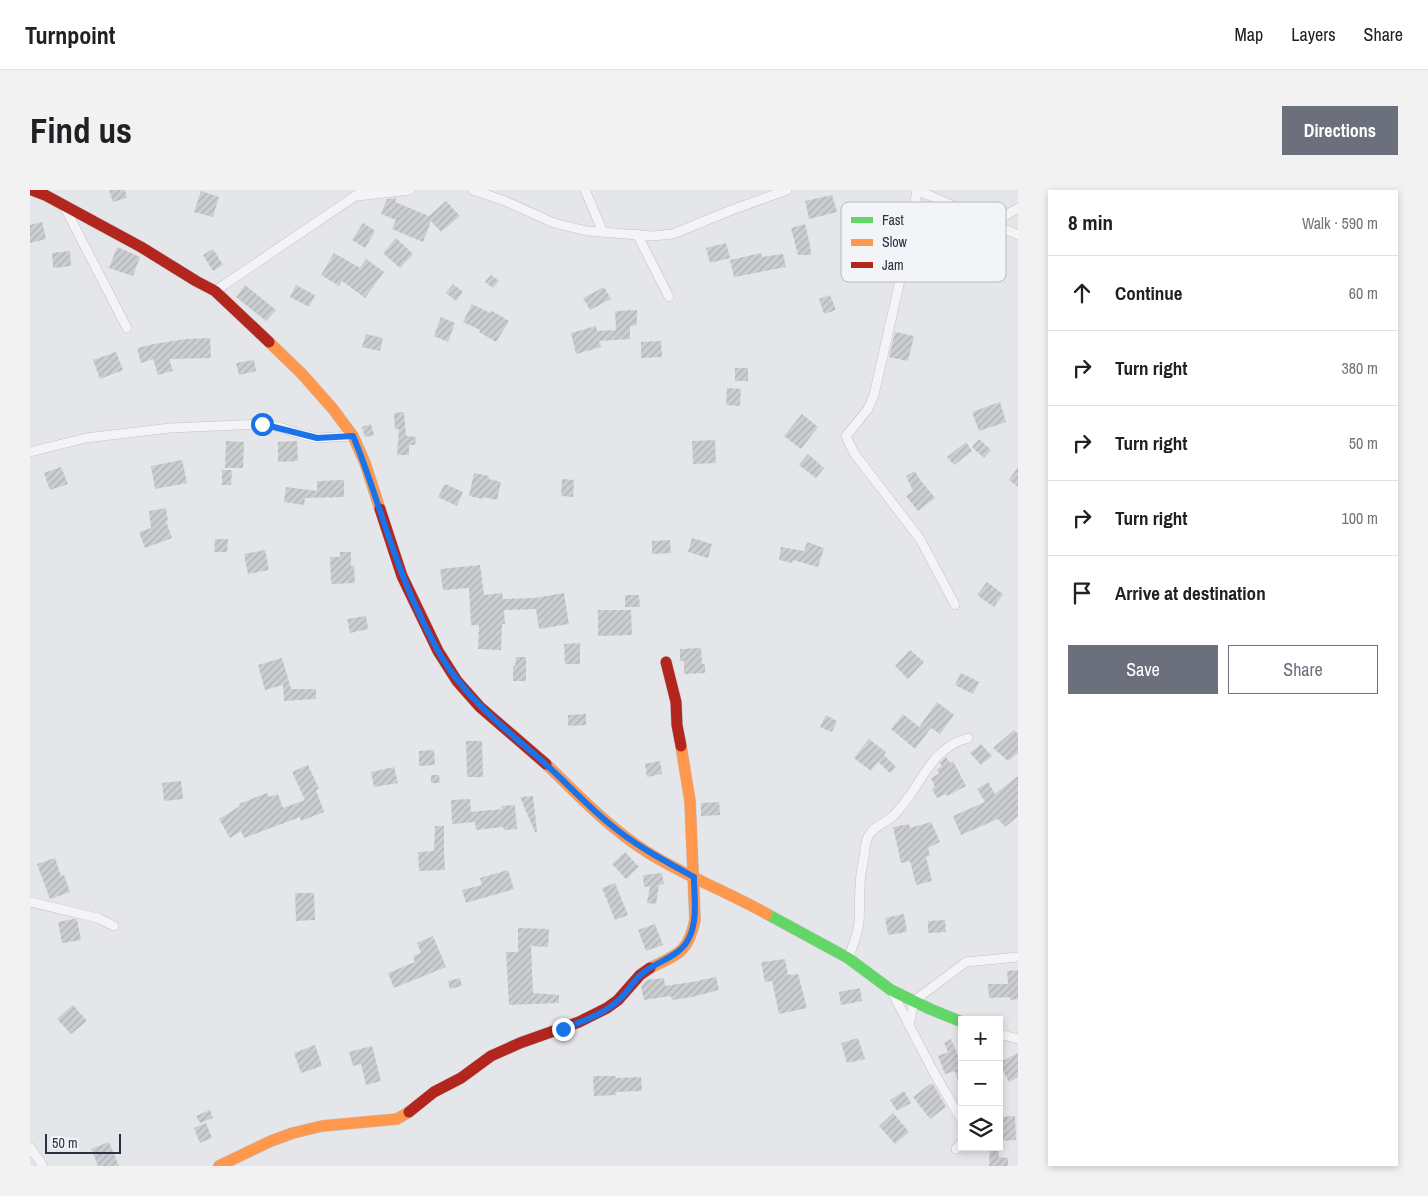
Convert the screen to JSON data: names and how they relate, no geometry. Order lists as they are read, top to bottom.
{
  "legend": ["Fast", "Slow", "Jam"],
  "scale_bar": "50 m",
  "page": {
    "header": "Turnpoint",
    "nav": ["Map", "Layers", "Share"],
    "buttons": [
      "Directions",
      ["Save", "Share"]
    ],
    "title": "Find us",
    "heading": ["8 min", "Walk · 590 m"],
    "list": [
      ["Continue", "60 m"],
      ["Turn right", "380 m"],
      ["Turn right", "50 m"],
      ["Turn right", "100 m"],
      "Arrive at destination"
    ],
    "map_buttons": ["+", "−"],
    "scale": "50 m"
  }
}
